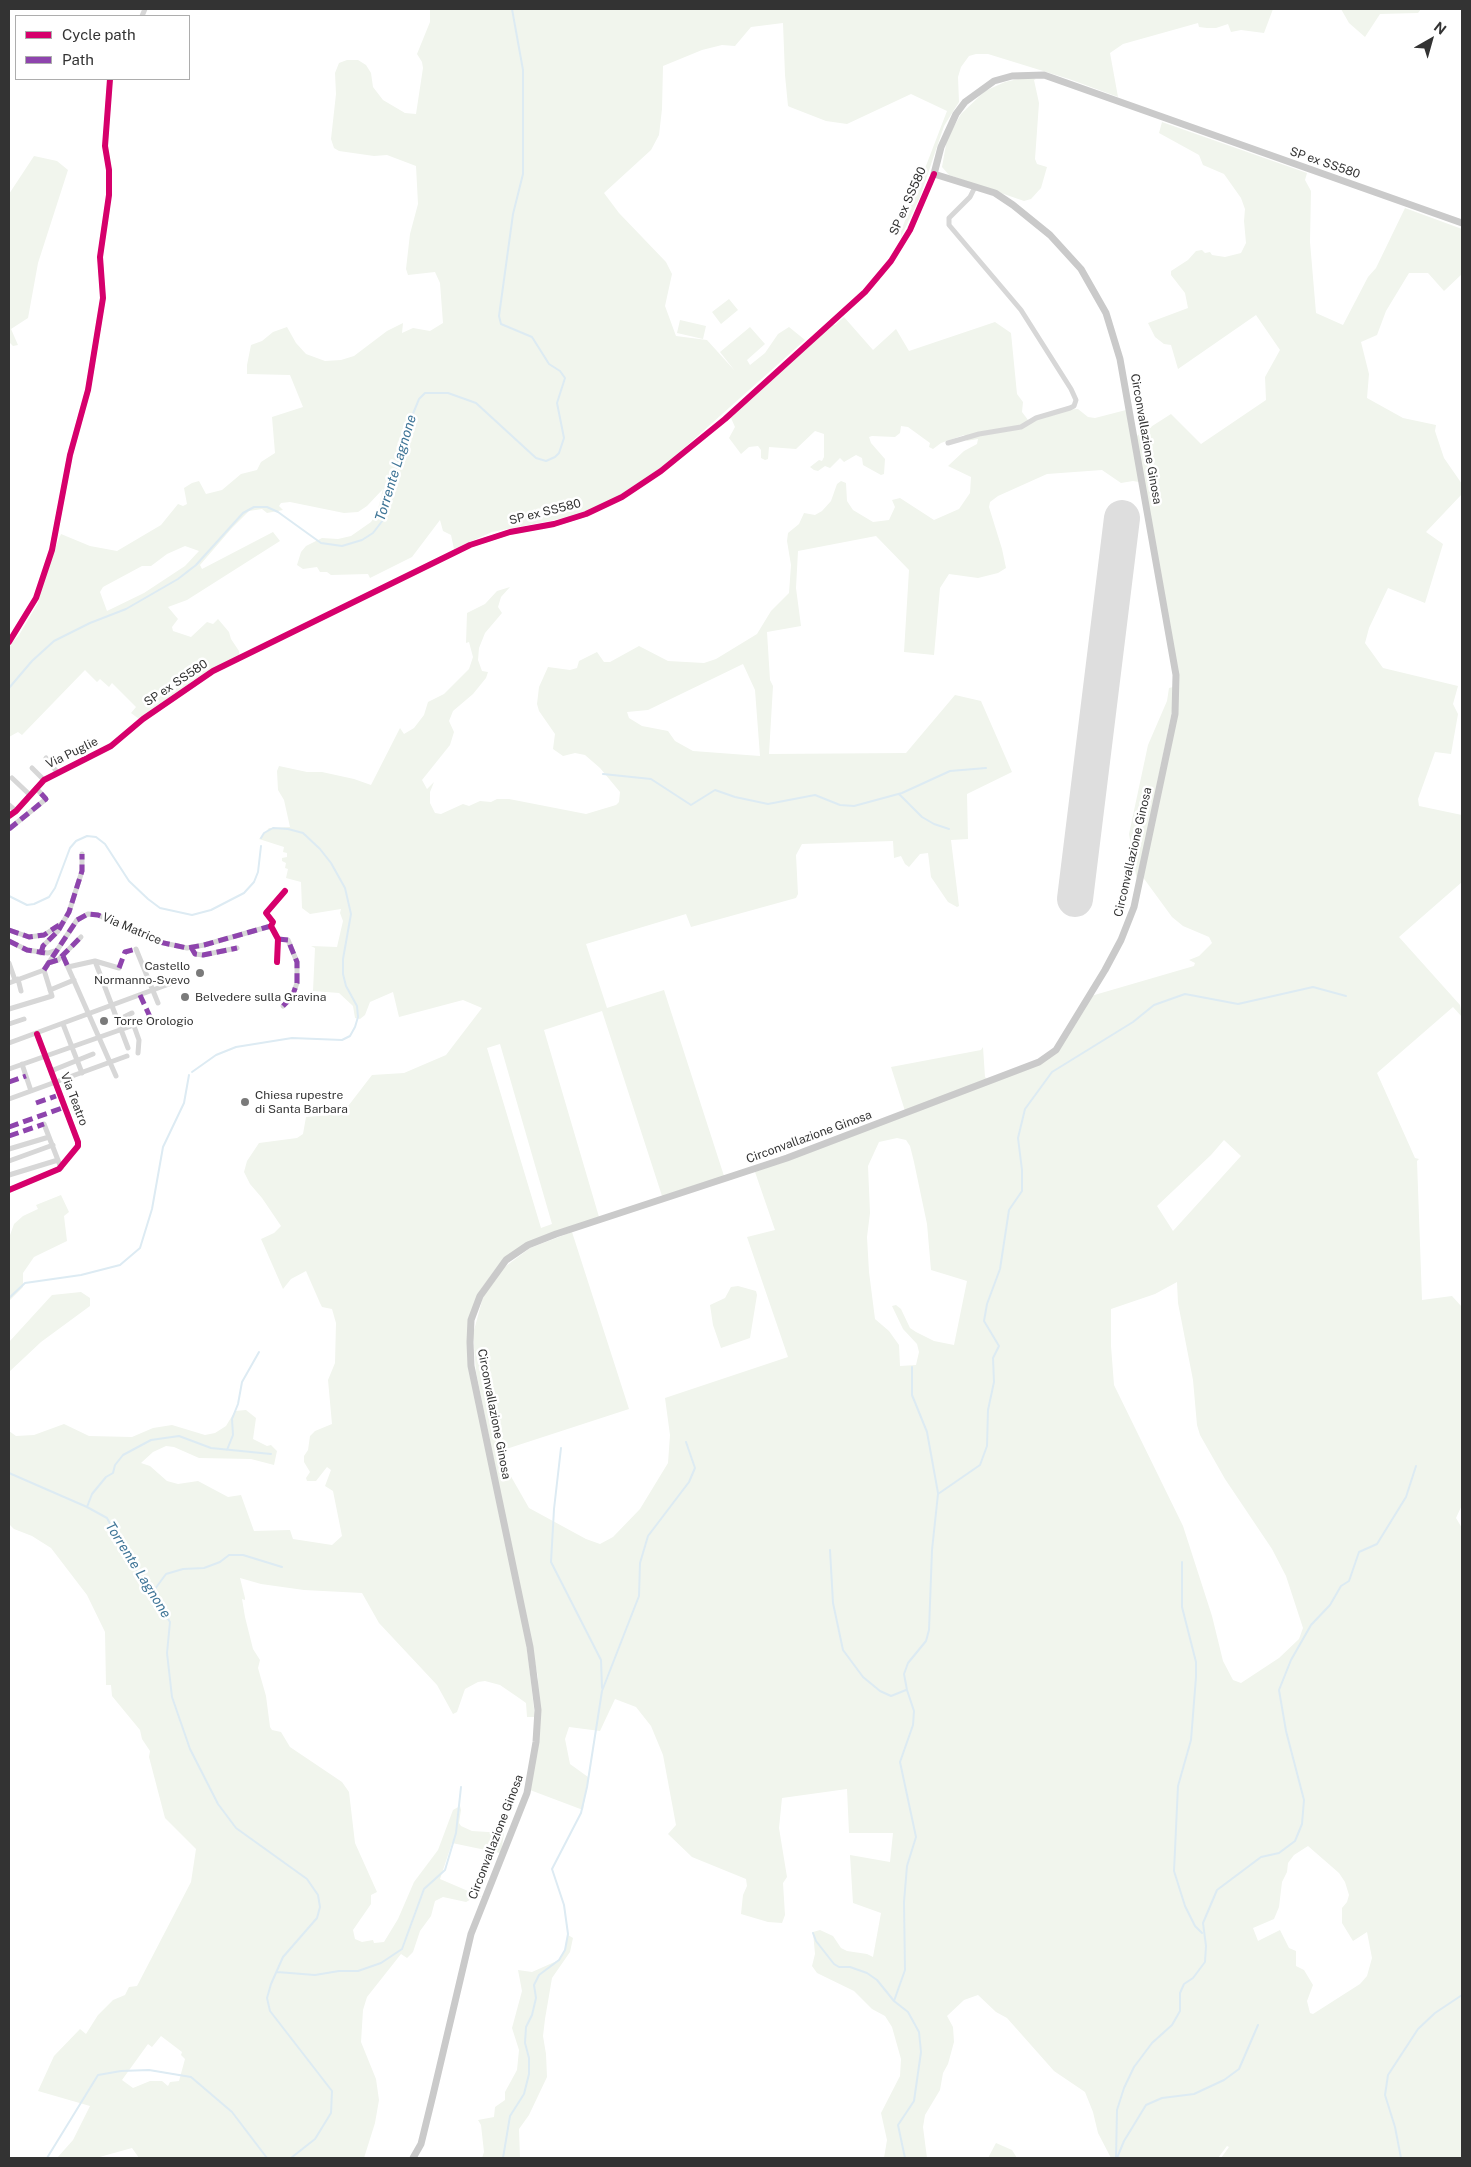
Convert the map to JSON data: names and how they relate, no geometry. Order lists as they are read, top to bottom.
{
  "streets": {
    "main road": ["SP ex SS580", "Circonvallazione Ginosa"],
    "street": ["Via Puglie", "Via Matrice", "Via Teatro"]
  },
  "crossings": [
    ["SP ex SS580", "Circonvallazione Ginosa"],
    ["SP ex SS580", "Via Puglie"]
  ],
  "water": ["Torrente Lagnone"],
  "places": [
    "Castello Normanno-Svevo",
    "Belvedere sulla Gravina",
    "Torre Orologio",
    "Chiesa rupestre di Santa Barbara"
  ],
  "legend": ["Cycle path", "Path"],
  "north": "top right"
}
